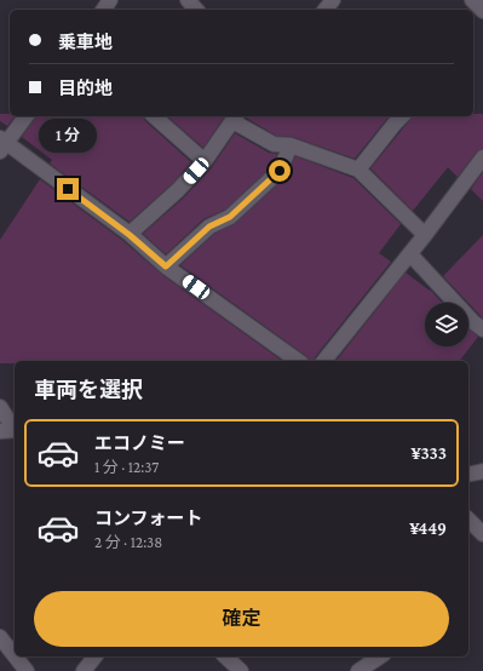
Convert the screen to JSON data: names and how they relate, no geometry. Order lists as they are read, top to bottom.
{
  "page": {
    "banner": ["乗車地", "目的地"],
    "bubble": "1 分",
    "heading": "車両を選択",
    "list": [
      {
        "name": "エコノミー",
        "note": "1 分 · 12:37",
        "value": "¥333"
      },
      {
        "name": "コンフォート",
        "note": "2 分 · 12:38",
        "value": "¥449"
      }
    ],
    "buttons": "確定"
  }
}
